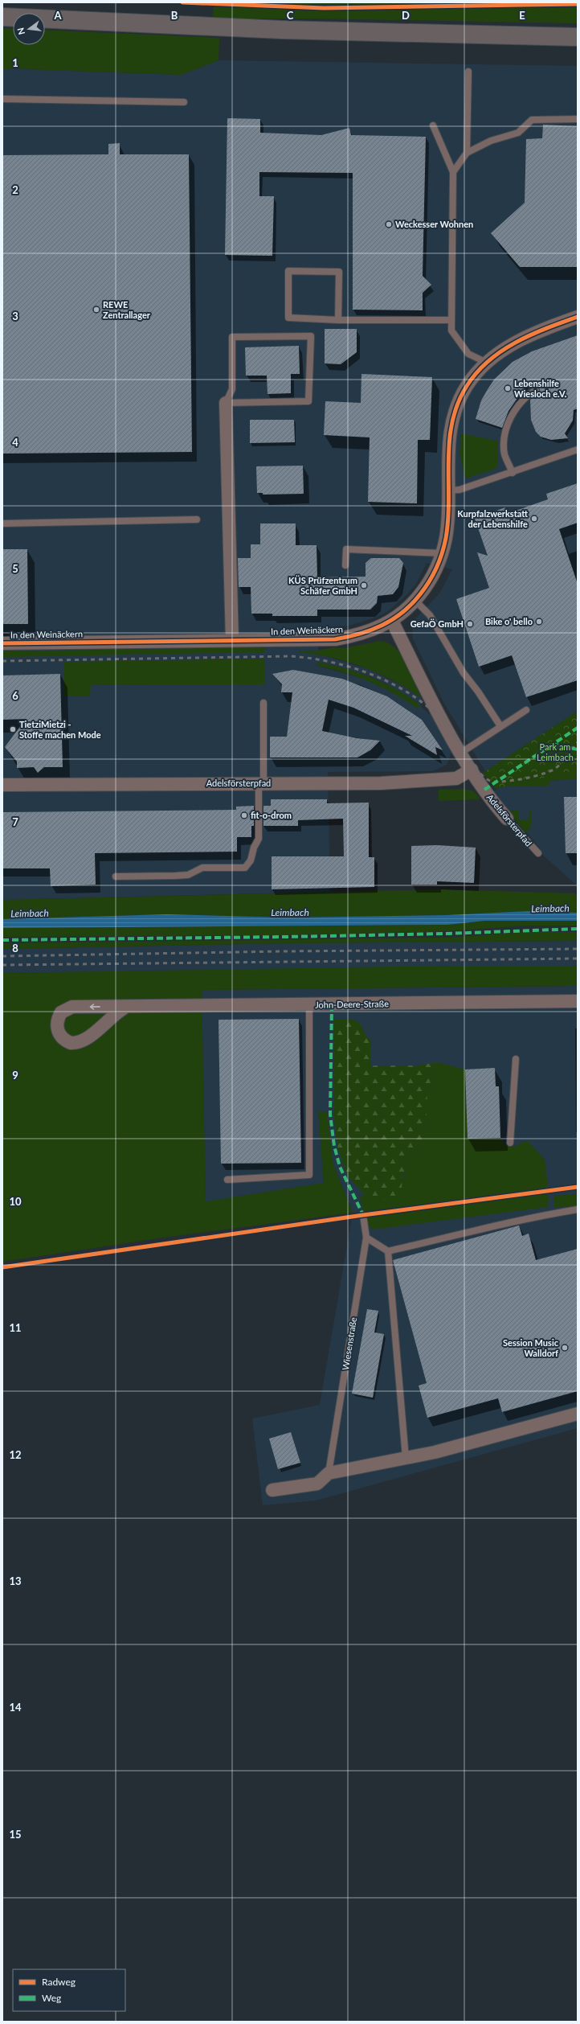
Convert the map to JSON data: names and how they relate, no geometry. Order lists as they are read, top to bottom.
{
  "streets": {
    "street": ["In den Weinäckern", "Adelsförsterpfad", "John-Deere-Straße"],
    "lane": ["Wiesenstraße"]
  },
  "crossings": [
    ["In den Weinäckern", "Adelsförsterpfad"]
  ],
  "water": ["Leimbach"],
  "parks": ["Park am Leimbach"],
  "places": [
    "Weckesser Wohnen",
    "REWE Zentrallager",
    "Lebenshilfe Wiesloch e.V.",
    "Kurpfalzwerkstatt der Lebenshilfe",
    "KÜS Prüfzentrum Schäfer GmbH",
    "Bike o' bello",
    "GefaÖ GmbH",
    "TietziMietzi - Stoffe machen Mode",
    "fit-o-drom",
    "Session Music Walldorf"
  ],
  "legend": ["Radweg", "Weg"],
  "north": "left",
  "grid": {
    "columns": [
      "A",
      "B",
      "C",
      "D",
      "E"
    ],
    "rows": [
      "1",
      "2",
      "3",
      "4",
      "5",
      "6",
      "7",
      "8",
      "9",
      "10",
      "11",
      "12",
      "13",
      "14",
      "15"
    ]
  }
}
